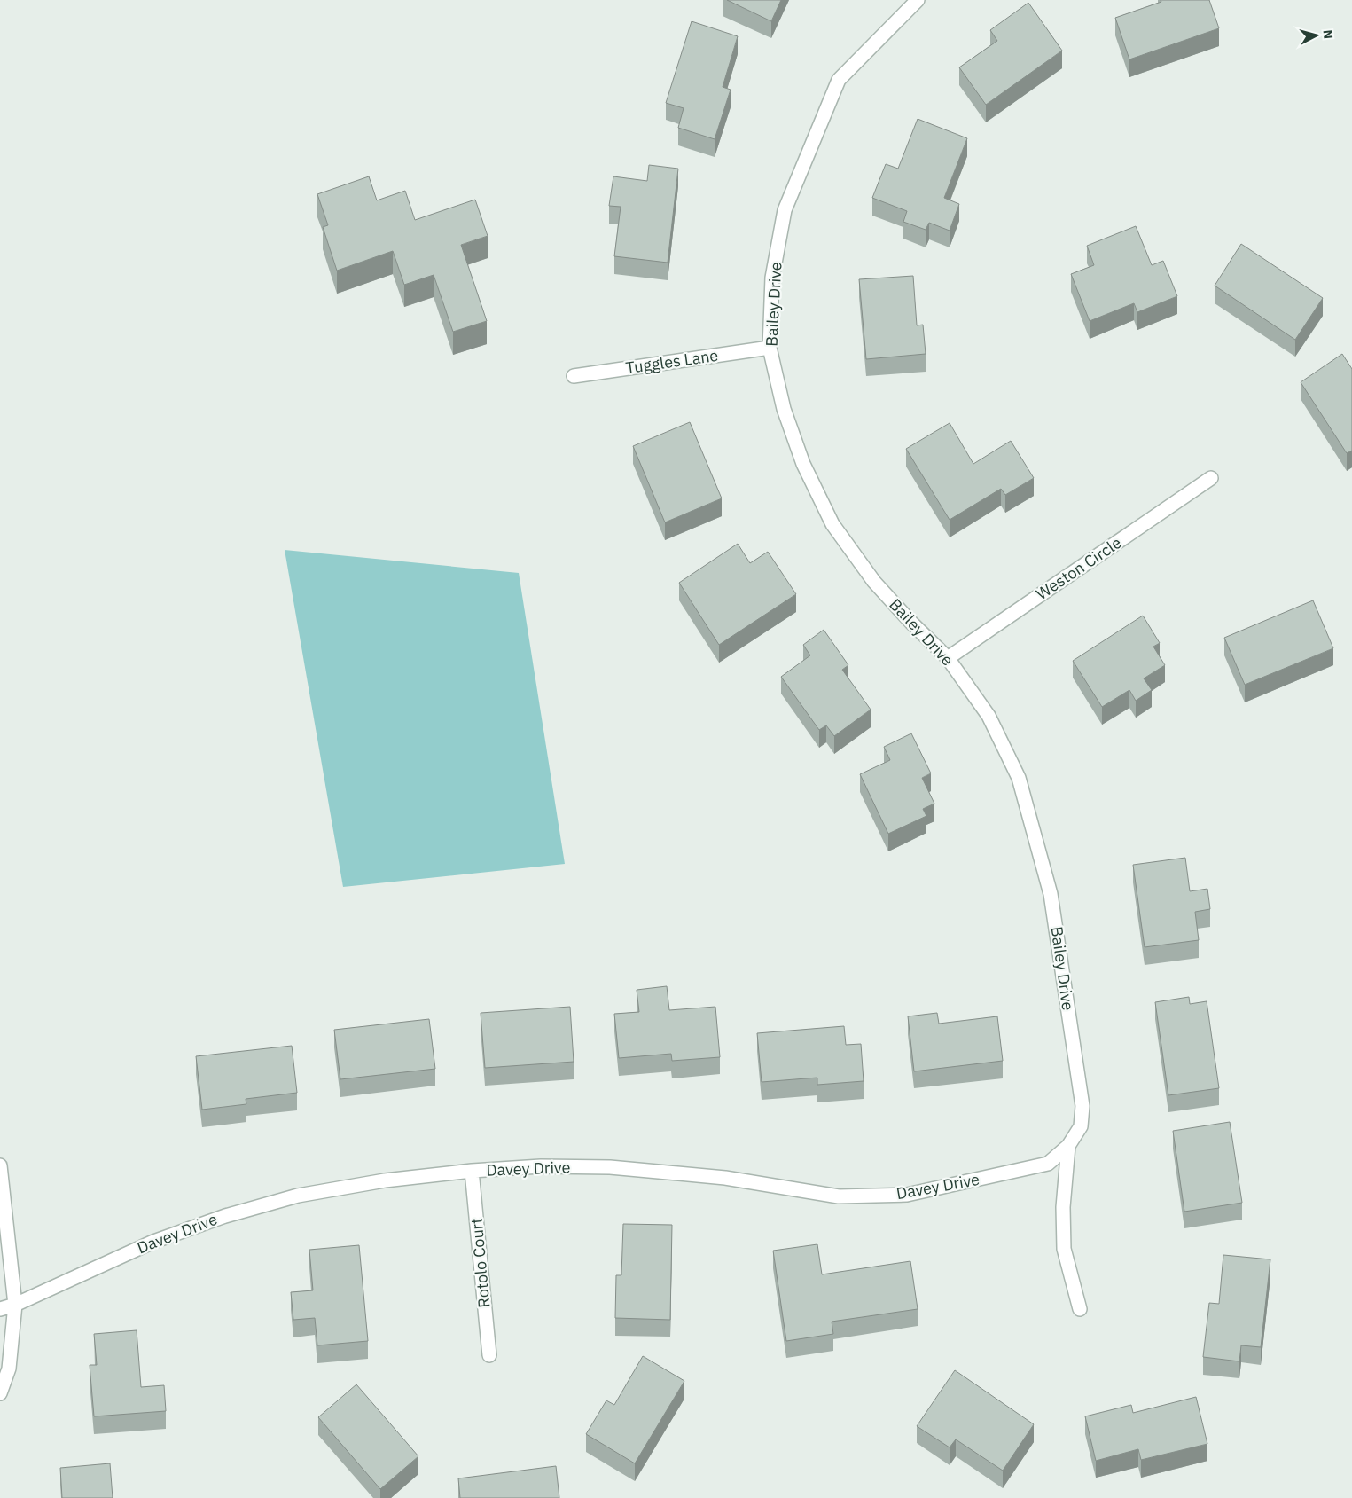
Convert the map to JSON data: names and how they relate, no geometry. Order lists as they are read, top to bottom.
{
  "streets": {
    "street": [
      "Bailey Drive",
      "Tuggles Lane",
      "Weston Circle",
      "Davey Drive",
      "Rotolo Court"
    ]
  },
  "crossings": [
    ["Bailey Drive", "Tuggles Lane"],
    ["Bailey Drive", "Weston Circle"],
    ["Bailey Drive", "Davey Drive"],
    ["Davey Drive", "Rotolo Court"]
  ],
  "north": "right"
}
